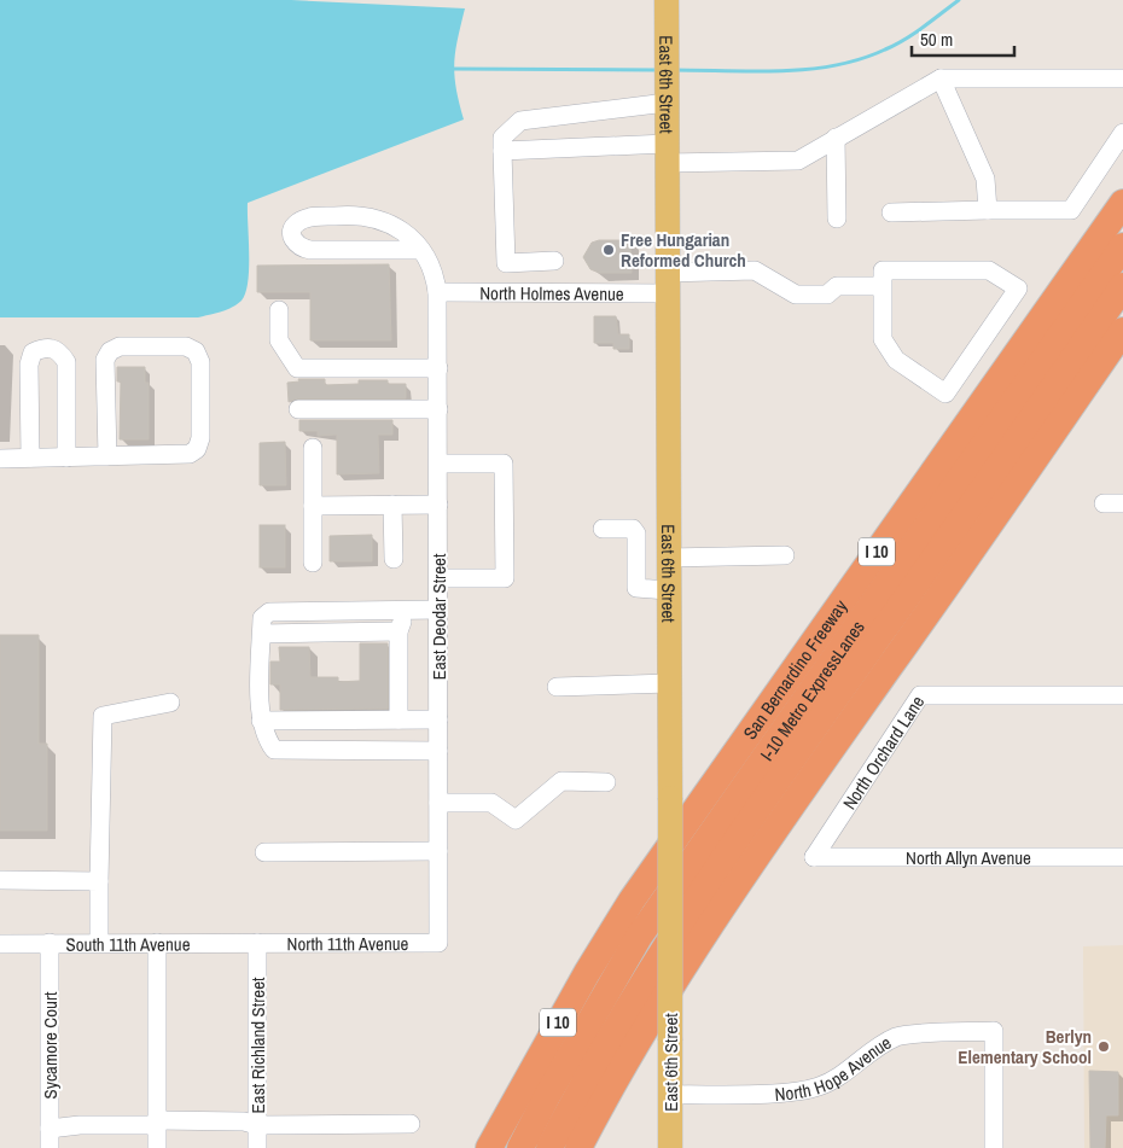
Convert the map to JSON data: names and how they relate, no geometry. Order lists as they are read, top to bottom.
{
  "streets": {
    "highway": ["I 10", "San Bernardino Freeway", "I-10 Metro ExpressLanes"],
    "main road": ["East 6th Street"],
    "street": [
      "North Holmes Avenue",
      "East Deodar Street",
      "North Orchard Lane",
      "North Allyn Avenue",
      "South 11th Avenue",
      "North 11th Avenue",
      "Sycamore Court",
      "East Richland Street",
      "North Hope Avenue"
    ]
  },
  "crossings": [
    ["East 6th Street", "North Holmes Avenue"],
    ["East 6th Street", "North Hope Avenue"],
    ["North Holmes Avenue", "East Deodar Street"],
    ["East Deodar Street", "North 11th Avenue"],
    ["North Orchard Lane", "North Allyn Avenue"],
    ["South 11th Avenue", "North 11th Avenue"],
    ["South 11th Avenue", "Sycamore Court"],
    ["South 11th Avenue", "East Richland Street"],
    ["North 11th Avenue", "East Richland Street"]
  ],
  "places": ["Free Hungarian Reformed Church", "Berlyn Elementary School"],
  "scale_bar": "50 m"
}
